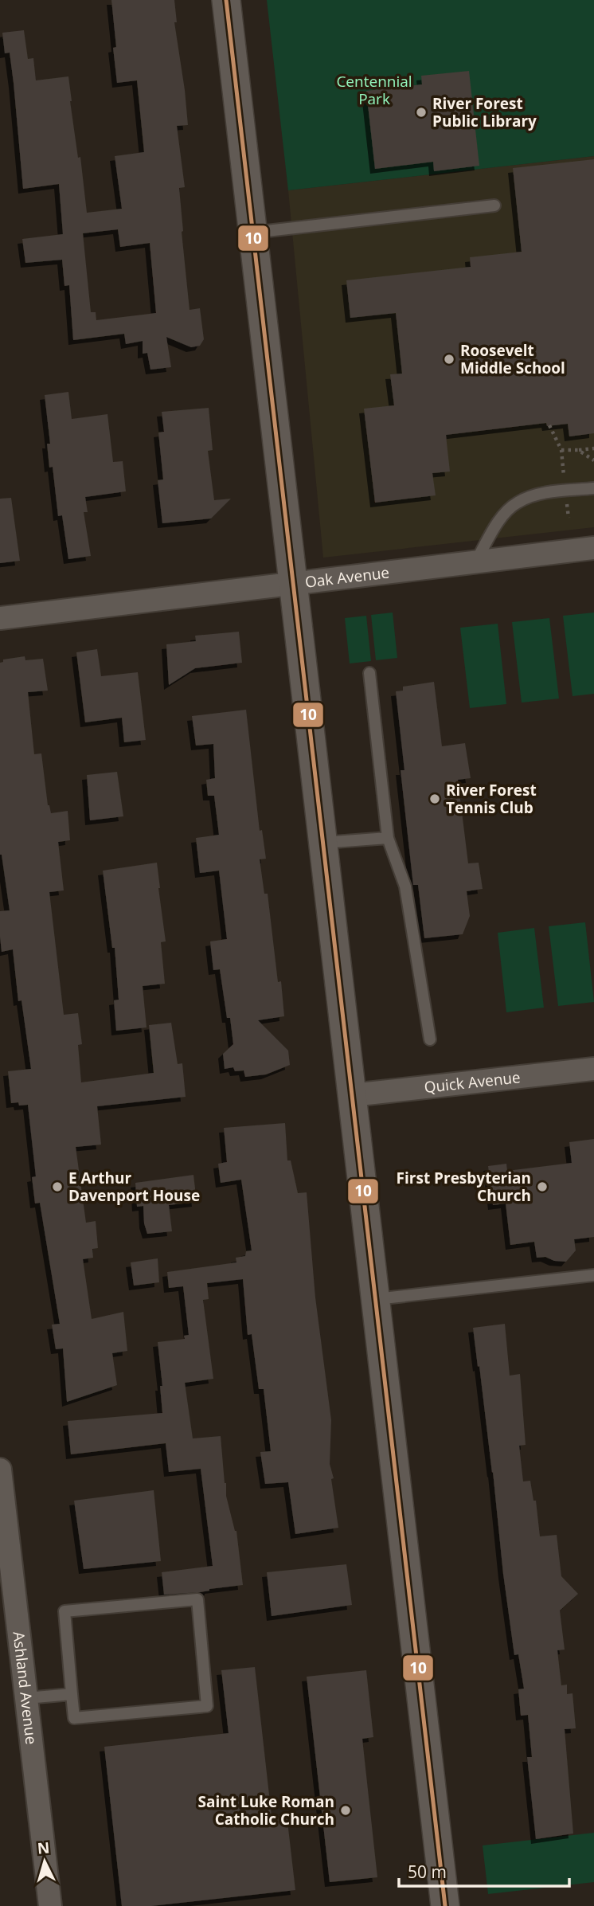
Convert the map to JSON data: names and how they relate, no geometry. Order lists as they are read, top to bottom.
{
  "streets": {
    "street": ["Oak Avenue", "Quick Avenue", "Ashland Avenue"]
  },
  "parks": ["Centennial Park"],
  "places": [
    "River Forest Public Library",
    "Roosevelt Middle School",
    "River Forest Tennis Club",
    "E Arthur Davenport House",
    "First Presbyterian Church",
    "Saint Luke Roman Catholic Church"
  ],
  "lines": ["transit line 10"],
  "scale_bar": "50 m",
  "north": "top"
}
